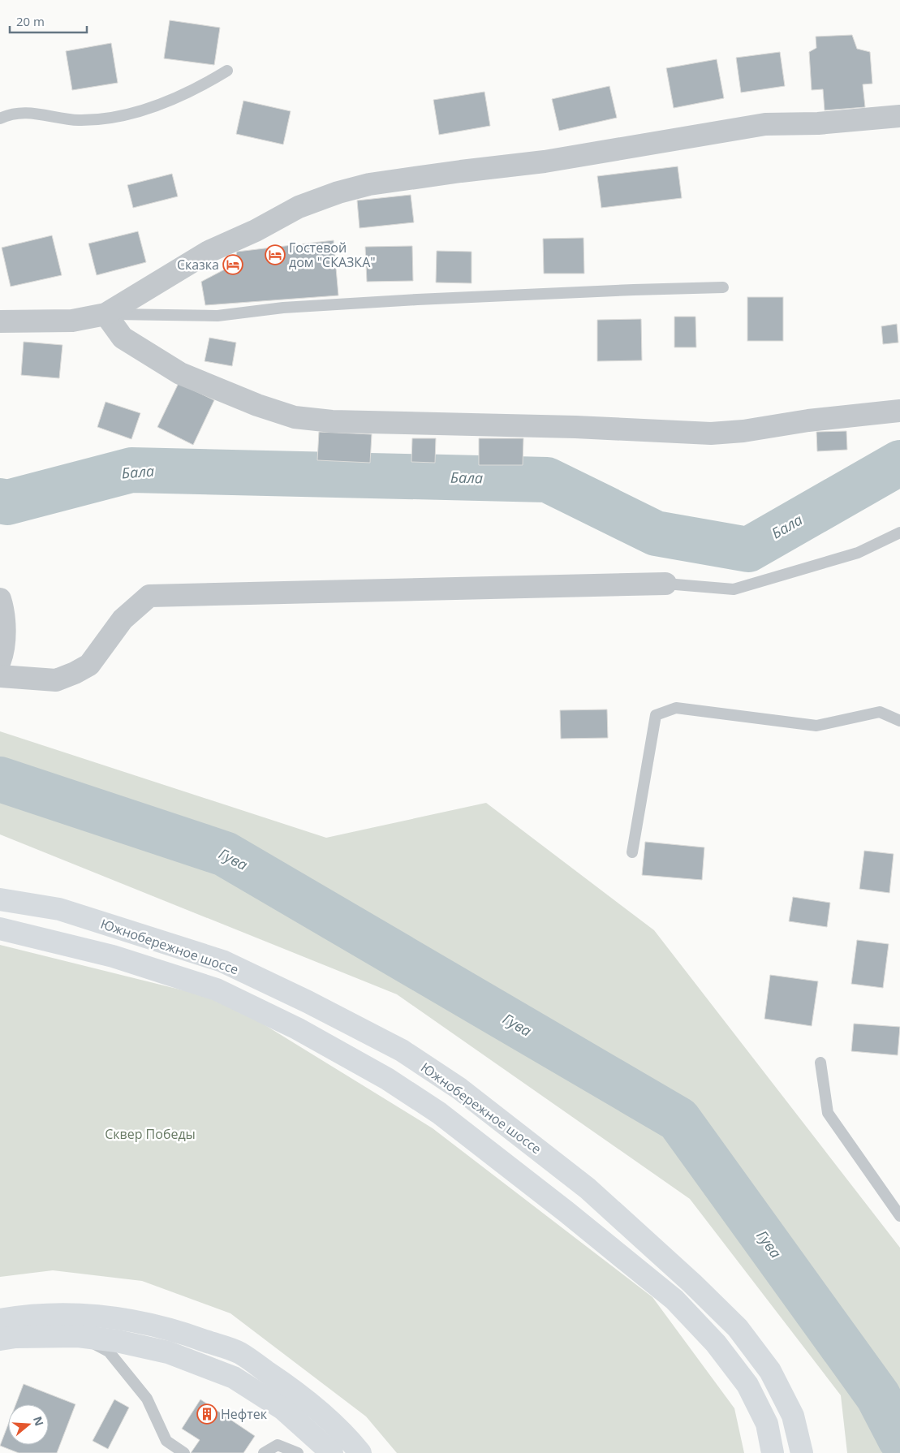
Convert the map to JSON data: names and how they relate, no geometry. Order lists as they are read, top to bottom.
{
  "streets": {
    "highway": ["Южнобережное шоссе"]
  },
  "water": ["Бала", "Гува"],
  "parks": ["Сквер Победы"],
  "places": {
    "hotel": ["Гостевой дом \"СКАЗКА\"", "Сказка"],
    "building": ["Нефтек"]
  },
  "scale_bar": "20 m",
  "north": "right"
}
